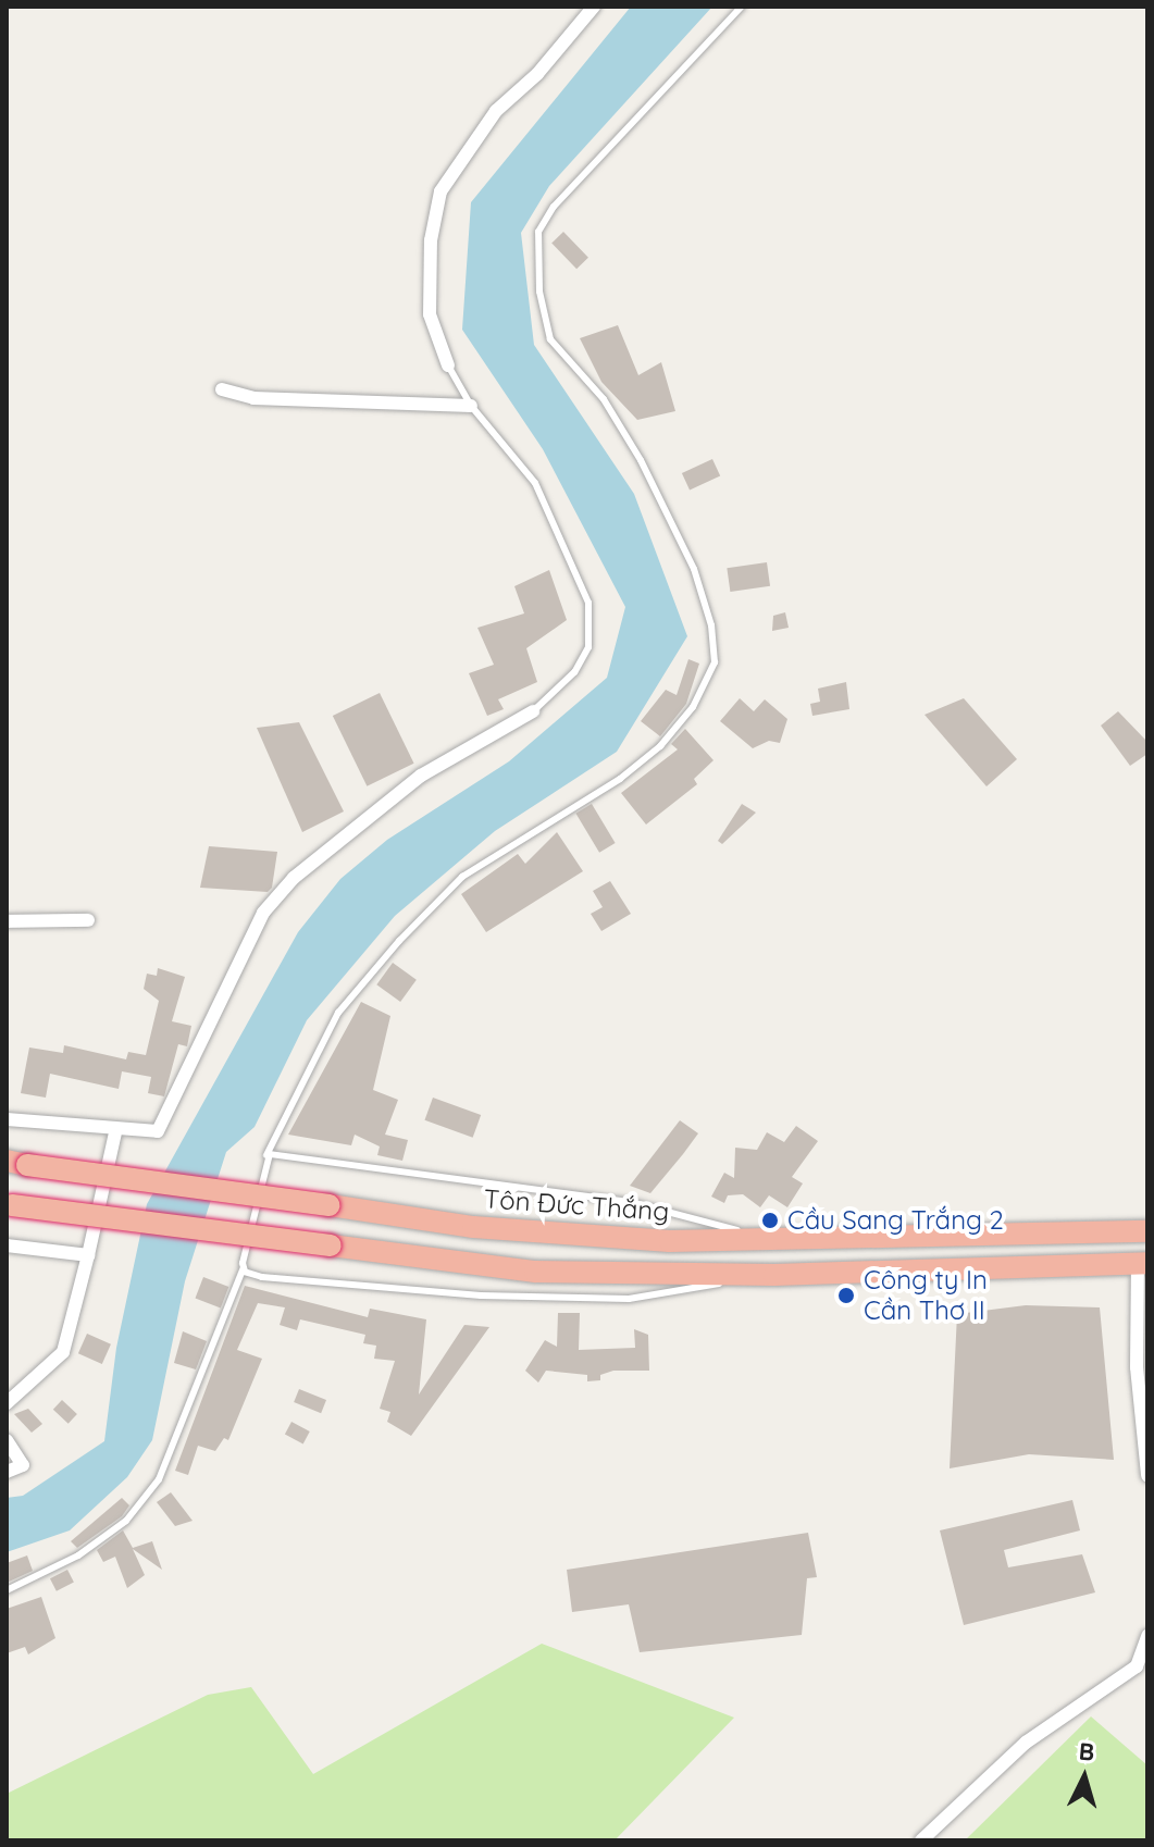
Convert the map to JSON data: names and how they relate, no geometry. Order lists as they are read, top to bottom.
{
  "streets": {
    "highway": ["Tôn Đức Thắng"]
  },
  "places": ["Cầu Sang Trắng 2", "Công ty In Cần Thơ II"],
  "north": "top"
}
